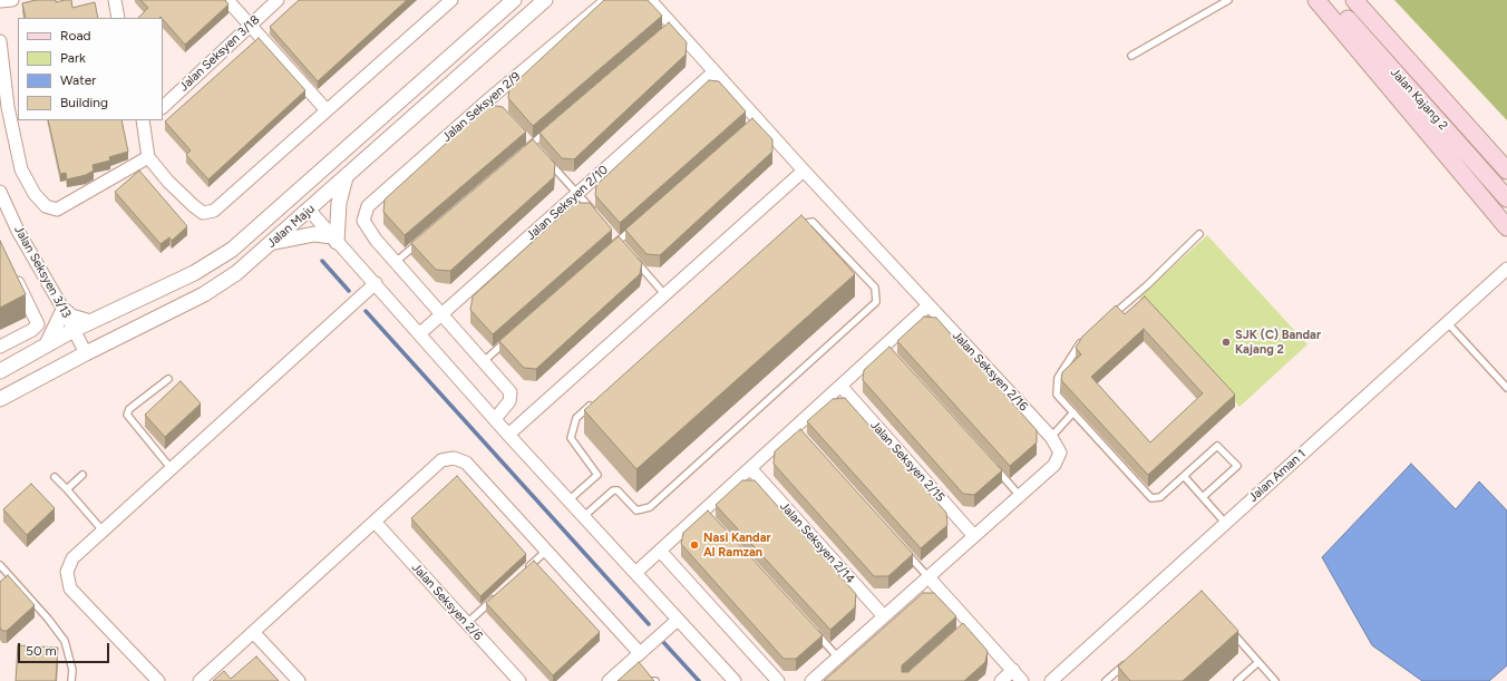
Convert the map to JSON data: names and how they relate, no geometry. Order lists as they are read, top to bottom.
{
  "streets": {
    "main road": ["Jalan Kajang 2"],
    "street": [
      "Jalan Seksyen 3/18",
      "Jalan Seksyen 2/9",
      "Jalan Seksyen 2/10",
      "Jalan Maju",
      "Jalan Seksyen 3/13",
      "Jalan Seksyen 2/16",
      "Jalan Seksyen 2/15",
      "Jalan Aman 1",
      "Jalan Seksyen 2/14",
      "Jalan Seksyen 2/6"
    ]
  },
  "crossings": [
    ["Jalan Seksyen 2/10", "Jalan Seksyen 2/16"],
    ["Jalan Maju", "Jalan Seksyen 3/13"]
  ],
  "places": ["SJK (C) Bandar Kajang 2", "Nasi Kandar Al Ramzan"],
  "legend": [
    "Road",
    "Park",
    "Water",
    "Building"
  ],
  "scale_bar": "50 m"
}
